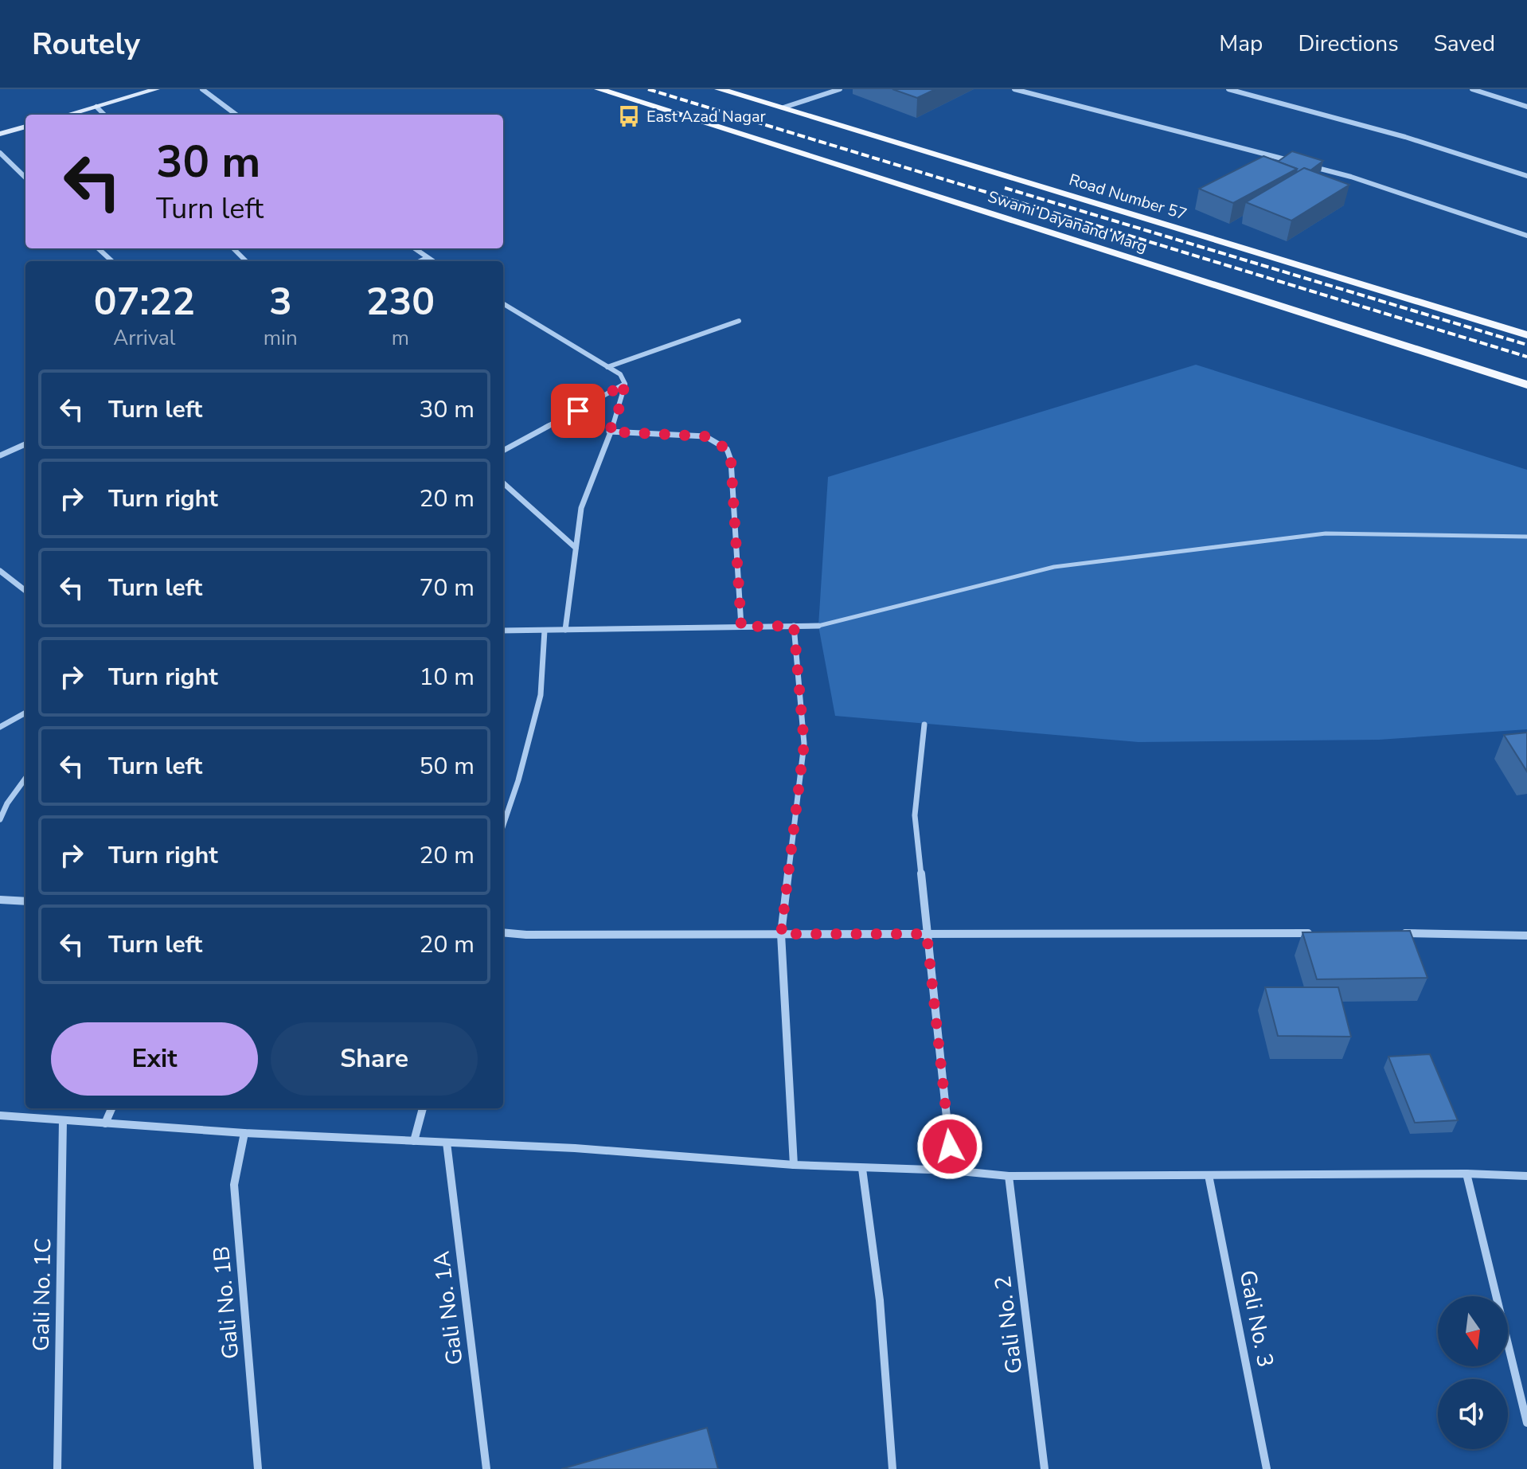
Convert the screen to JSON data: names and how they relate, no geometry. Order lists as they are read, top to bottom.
{
  "streets": {
    "main road": ["Road Number 57", "Swami Dayanand Marg"],
    "street": [
      "Gali No. 1C",
      "Gali No. 1B",
      "Gali No. 1A",
      "Gali No. 3",
      "Gali No. 2"
    ]
  },
  "places": {
    "bus stop": ["East Azad Nagar"]
  },
  "north": "bottom",
  "page": {
    "header": "Routely",
    "nav": ["Map", "Directions", "Saved"],
    "turn": ["30 m", "Turn left"],
    "eta": [
      "07:22",
      "Arrival",
      "3",
      "min",
      "230",
      "m"
    ],
    "list": [
      {
        "name": "Turn left",
        "value": "30 m"
      },
      {
        "name": "Turn right",
        "value": "20 m"
      },
      {
        "name": "Turn left",
        "value": "70 m"
      },
      {
        "name": "Turn right",
        "value": "10 m"
      },
      {
        "name": "Turn left",
        "value": "50 m"
      },
      {
        "name": "Turn right",
        "value": "20 m"
      },
      {
        "name": "Turn left",
        "value": "20 m"
      }
    ],
    "buttons": ["Exit", "Share"]
  }
}
